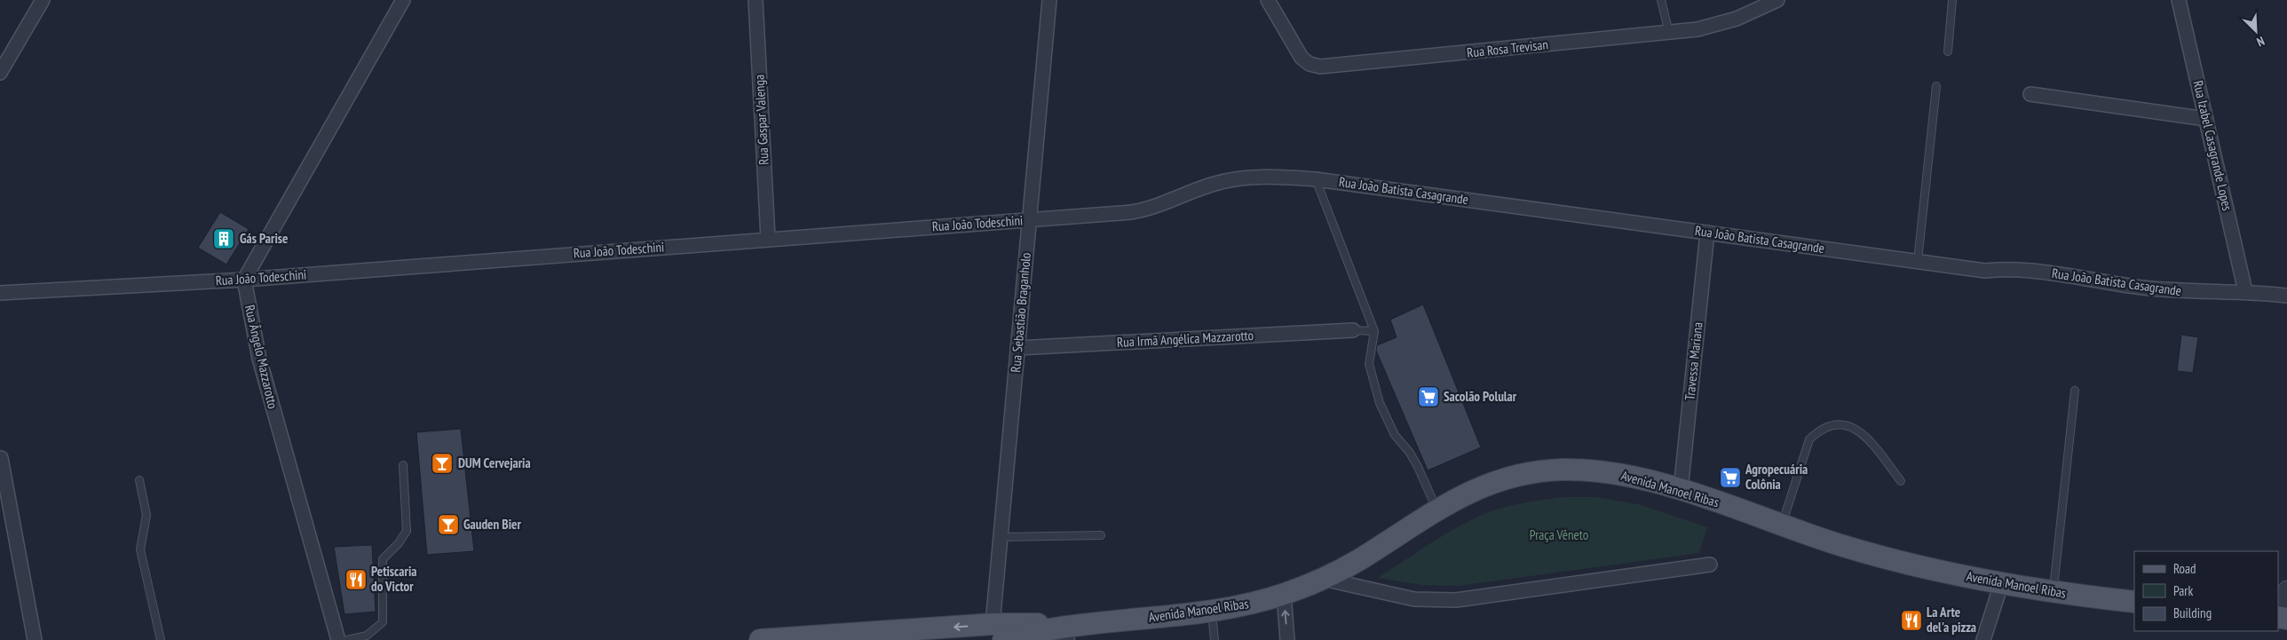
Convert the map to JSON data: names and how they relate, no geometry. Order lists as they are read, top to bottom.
{
  "streets": {
    "main road": ["Avenida Manoel Ribas"],
    "street": [
      "Rua Rosa Trevisan",
      "Rua Gaspar Valenga",
      "Rua Izabel Casagrande Lopes",
      "Rua João Batista Casagrande",
      "Rua João Todeschini",
      "Rua Sebastião Braganholo",
      "Rua Irmã Angélica Mazzarotto",
      "Rua Ângelo Mazzarotto",
      "Travessa Mariana"
    ]
  },
  "crossings": [
    ["Rua Gaspar Valenga", "Rua João Todeschini"],
    ["Rua Izabel Casagrande Lopes", "Rua João Batista Casagrande"],
    ["Rua João Batista Casagrande", "Rua João Todeschini"],
    ["Rua João Batista Casagrande", "Travessa Mariana"],
    ["Rua João Todeschini", "Rua Sebastião Braganholo"],
    ["Rua João Todeschini", "Rua Ângelo Mazzarotto"],
    ["Rua Sebastião Braganholo", "Rua Irmã Angélica Mazzarotto"],
    ["Rua Sebastião Braganholo", "Avenida Manoel Ribas"],
    ["Travessa Mariana", "Avenida Manoel Ribas"]
  ],
  "parks": ["Praça Vêneto"],
  "places": {
    "building": ["Gás Parise"],
    "supermarket": ["Sacolão Polular", "Agropecuária Colônia"],
    "bar": ["DUM Cervejaria", "Gauden Bier"],
    "restaurant": ["Petiscaria do Victor", "La Arte del'a pizza"]
  },
  "legend": ["Road", "Park", "Building"],
  "north": "bottom right"
}
